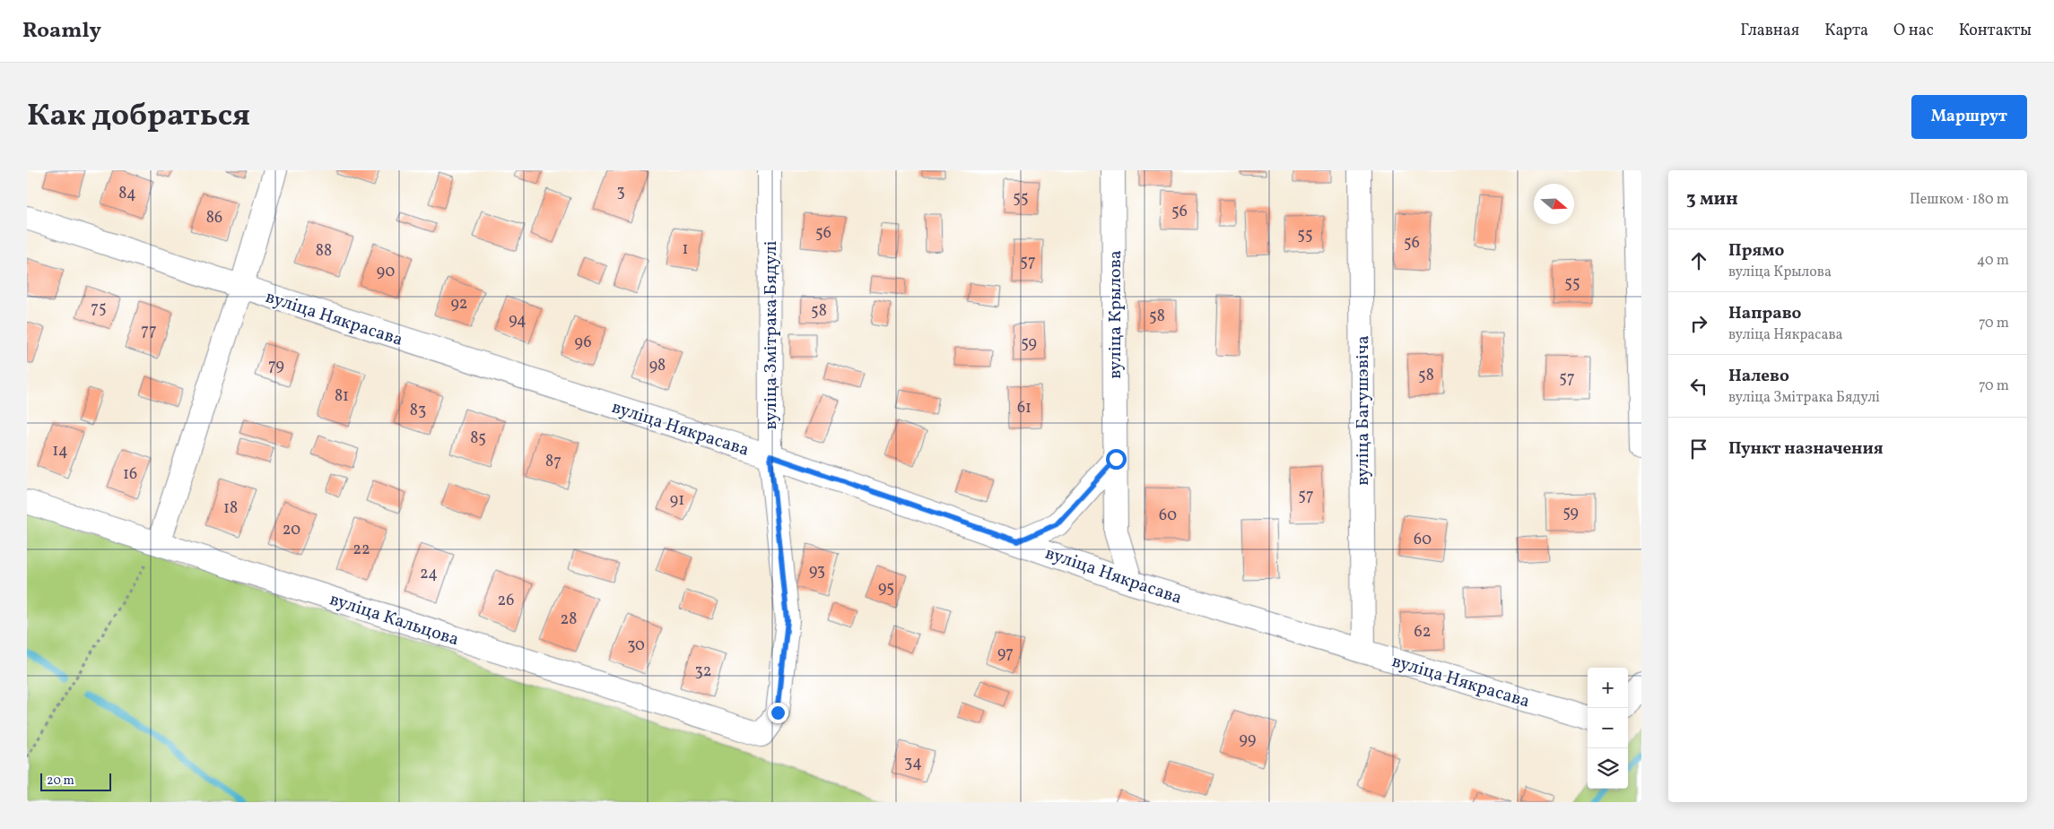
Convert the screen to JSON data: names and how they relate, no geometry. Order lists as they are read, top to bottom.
{
  "streets": {
    "street": [
      "вуліца Крылова",
      "вуліца Някрасава",
      "вуліца Змітрака Бядулі",
      "вуліца Багушэвіча",
      "вуліца Кальцова"
    ]
  },
  "crossings": [
    ["вуліца Крылова", "вуліца Някрасава"],
    ["вуліца Някрасава", "вуліца Змітрака Бядулі"],
    ["вуліца Някрасава", "вуліца Багушэвіча"],
    ["вуліца Змітрака Бядулі", "вуліца Кальцова"]
  ],
  "house_numbers": [
    "3",
    "84",
    "55",
    "56",
    "86",
    "56",
    "55",
    "56",
    "1",
    "88",
    "57",
    "90",
    "55",
    "92",
    "75",
    "58",
    "58",
    "94",
    "77",
    "96",
    "59",
    "79",
    "98",
    "58",
    "57",
    "81",
    "61",
    "83",
    "85",
    "14",
    "87",
    "16",
    "57",
    "91",
    "18",
    "59",
    "60",
    "20",
    "60",
    "22",
    "93",
    "24",
    "95",
    "26",
    "28",
    "62",
    "30",
    "97",
    "32",
    "99",
    "34"
  ],
  "scale_bar": "20 m",
  "north": "right",
  "page": {
    "header": "Roamly",
    "nav": [
      "Главная",
      "Карта",
      "О нас",
      "Контакты"
    ],
    "title": "Как добраться",
    "buttons": "Маршрут",
    "heading": ["3 мин", "Пешком · 180 m"],
    "list": [
      ["Прямо", "вуліца Крылова", "40 m"],
      ["Направо", "вуліца Някрасава", "70 m"],
      ["Налево", "вуліца Змітрака Бядулі", "70 m"],
      "Пункт назначения"
    ],
    "map_buttons": ["+", "−"],
    "scale": "20 m"
  }
}
